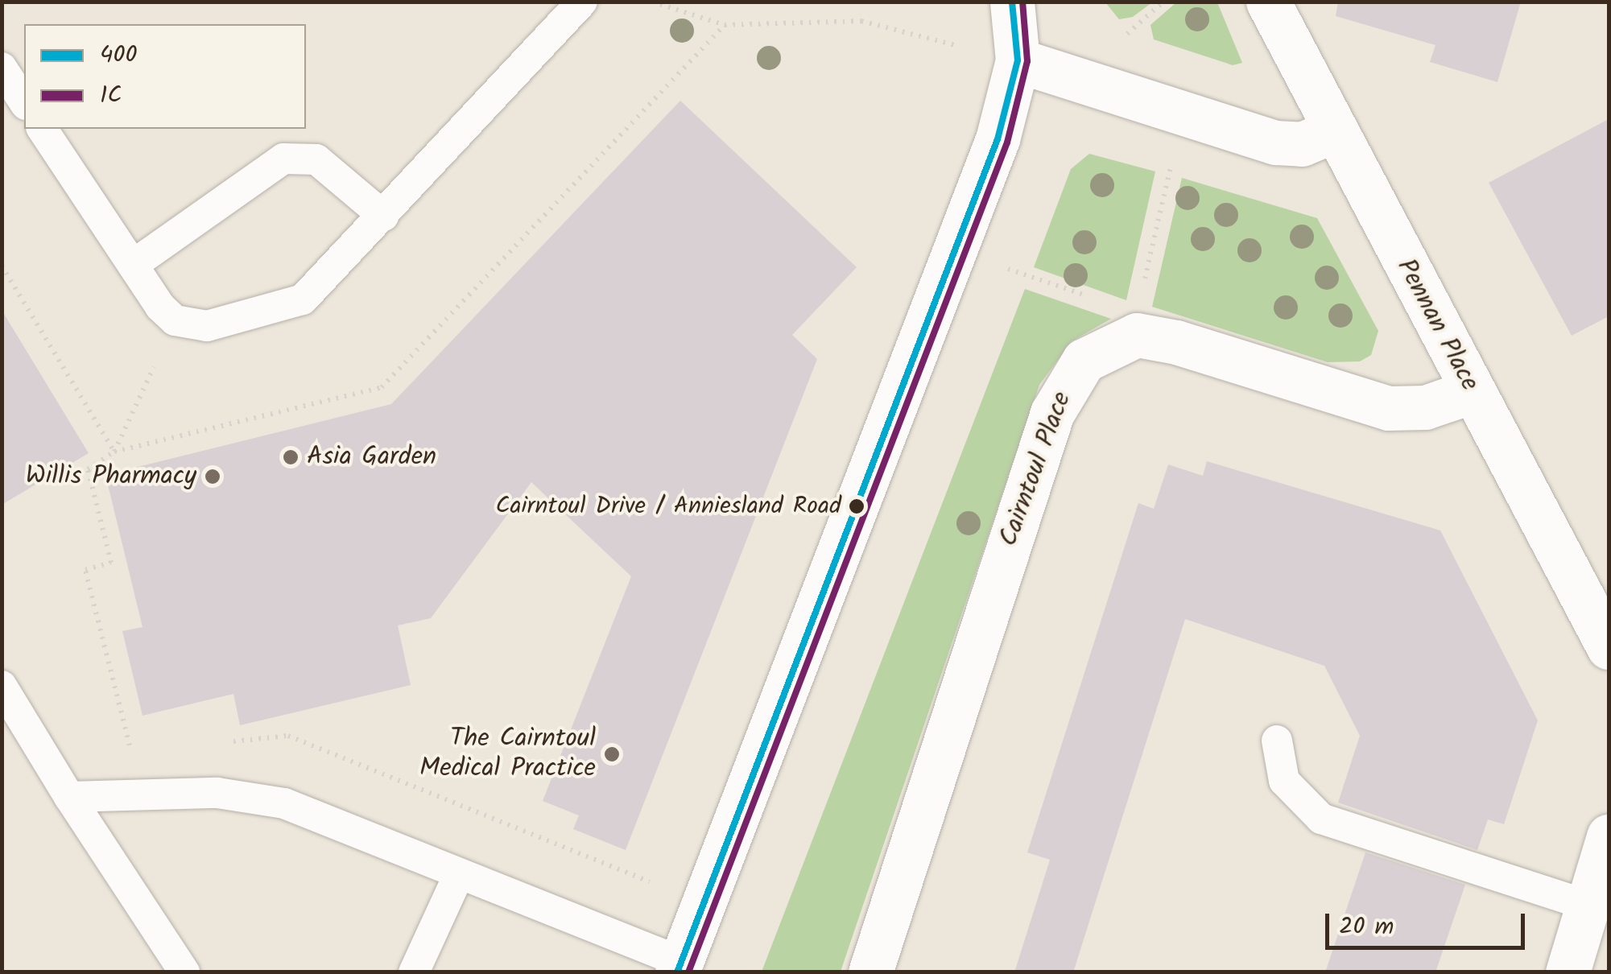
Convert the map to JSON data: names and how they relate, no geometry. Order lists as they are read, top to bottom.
{
  "streets": {
    "street": ["Pennan Place", "Cairntoul Place"]
  },
  "places": [
    "Asia Garden",
    "Willis Pharmacy",
    "Cairntoul Drive / Anniesland Road",
    "The Cairntoul Medical Practice"
  ],
  "lines": ["transit line 400", "transit line 1C"],
  "legend": ["400", "1C"],
  "scale_bar": "20 m"
}
